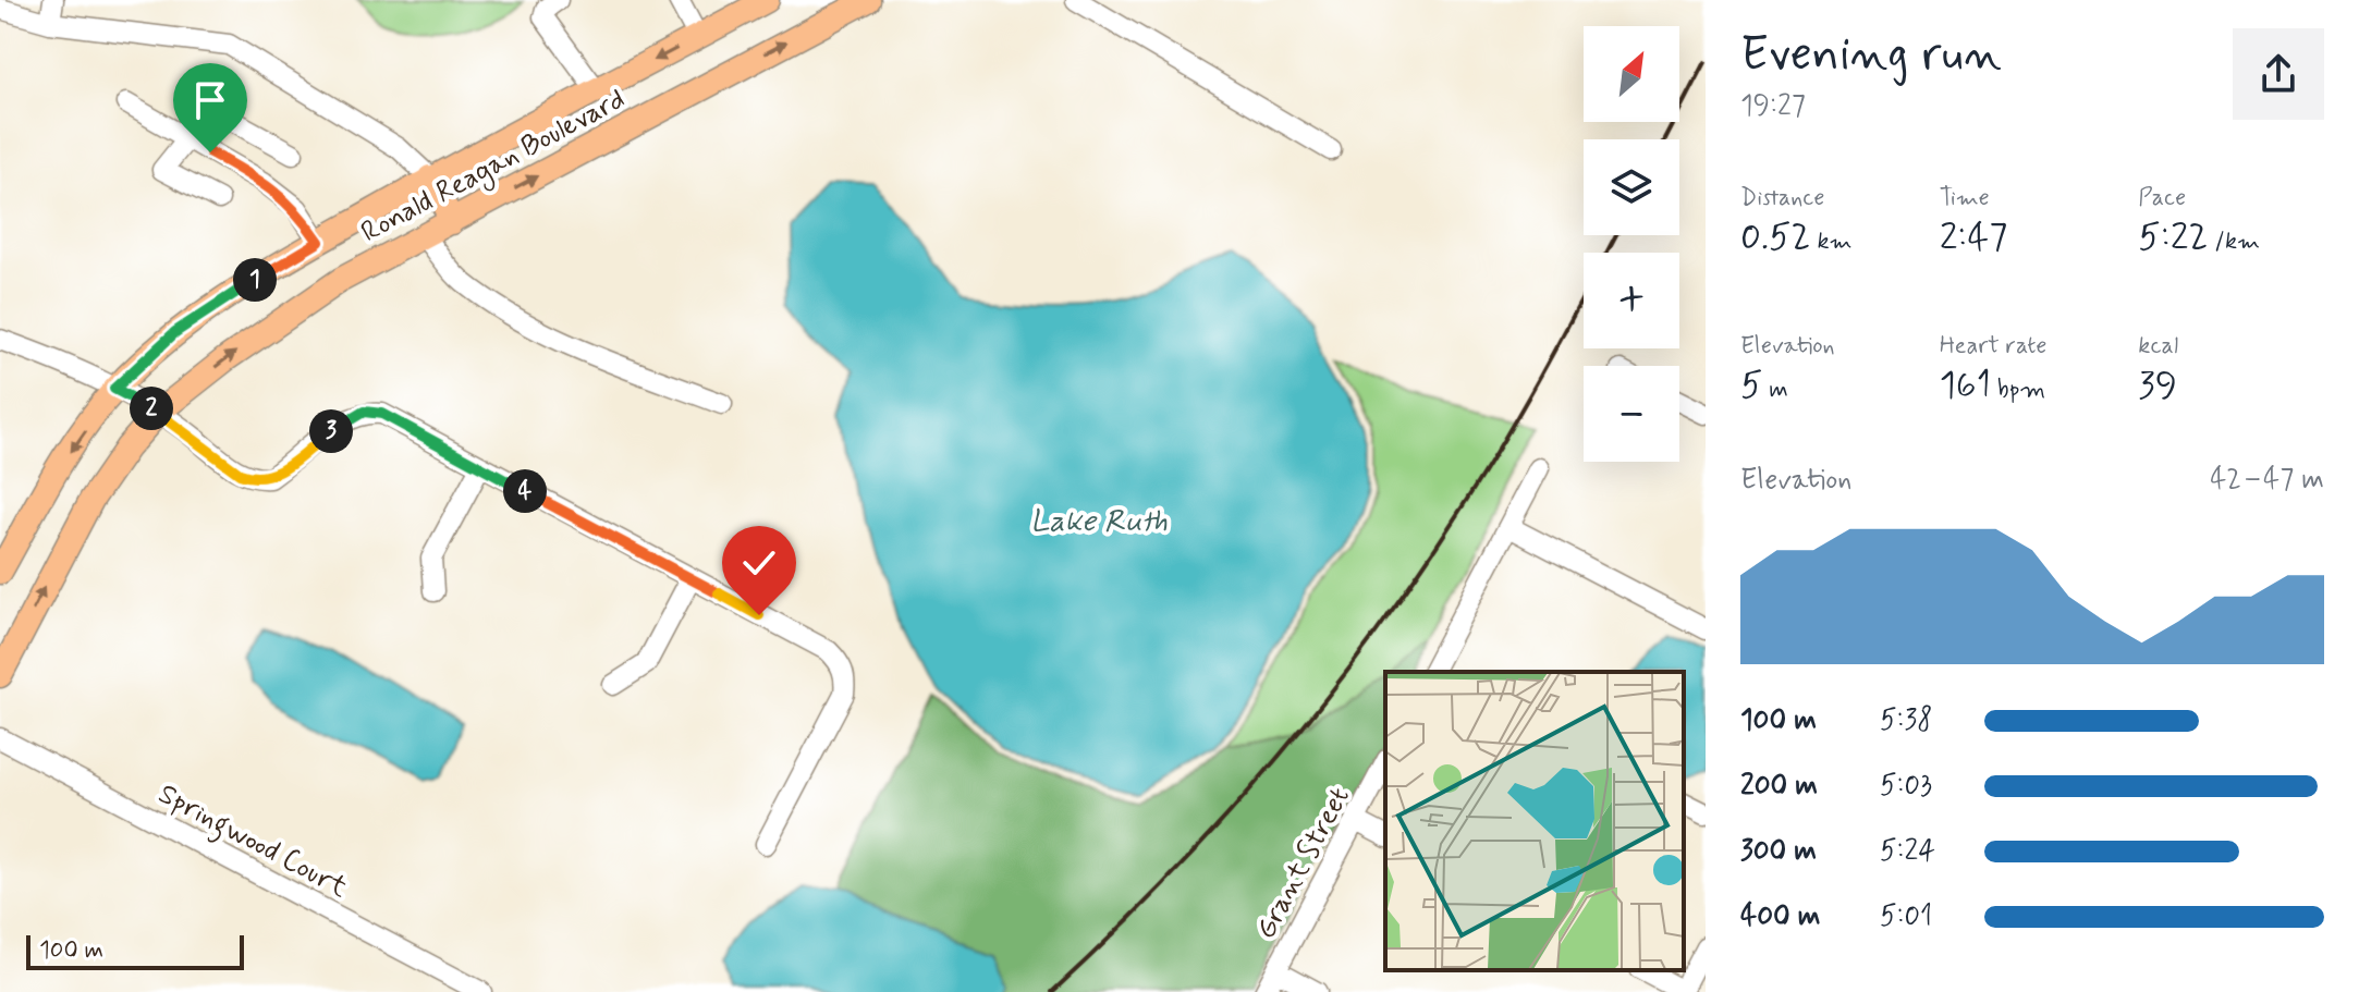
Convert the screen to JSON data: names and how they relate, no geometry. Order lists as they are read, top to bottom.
{
  "streets": {
    "main road": ["Ronald Reagan Boulevard"],
    "street": ["Springwood Court", "Grant Street"]
  },
  "water": ["Lake Ruth"],
  "scale_bar": "100 m",
  "north": "top right",
  "page": {
    "heading": ["Evening run", "19:27"],
    "map_buttons": ["+", "−"],
    "stats": [
      ["Distance", "0.52 km"],
      ["Time", "2:47"],
      ["Pace", "5:22 /km"],
      ["Elevation", "5 m"],
      ["Heart rate", "161 bpm"],
      ["kcal", "39"]
    ],
    "pins": [
      "1",
      "2",
      "3",
      "4"
    ],
    "chart": ["Elevation", "42–47 m"],
    "list": [
      {
        "name": "100 m",
        "note": "5:38"
      },
      {
        "name": "200 m",
        "note": "5:03"
      },
      {
        "name": "300 m",
        "note": "5:24"
      },
      {
        "name": "400 m",
        "note": "5:01"
      }
    ],
    "scale": "100 m"
  }
}
